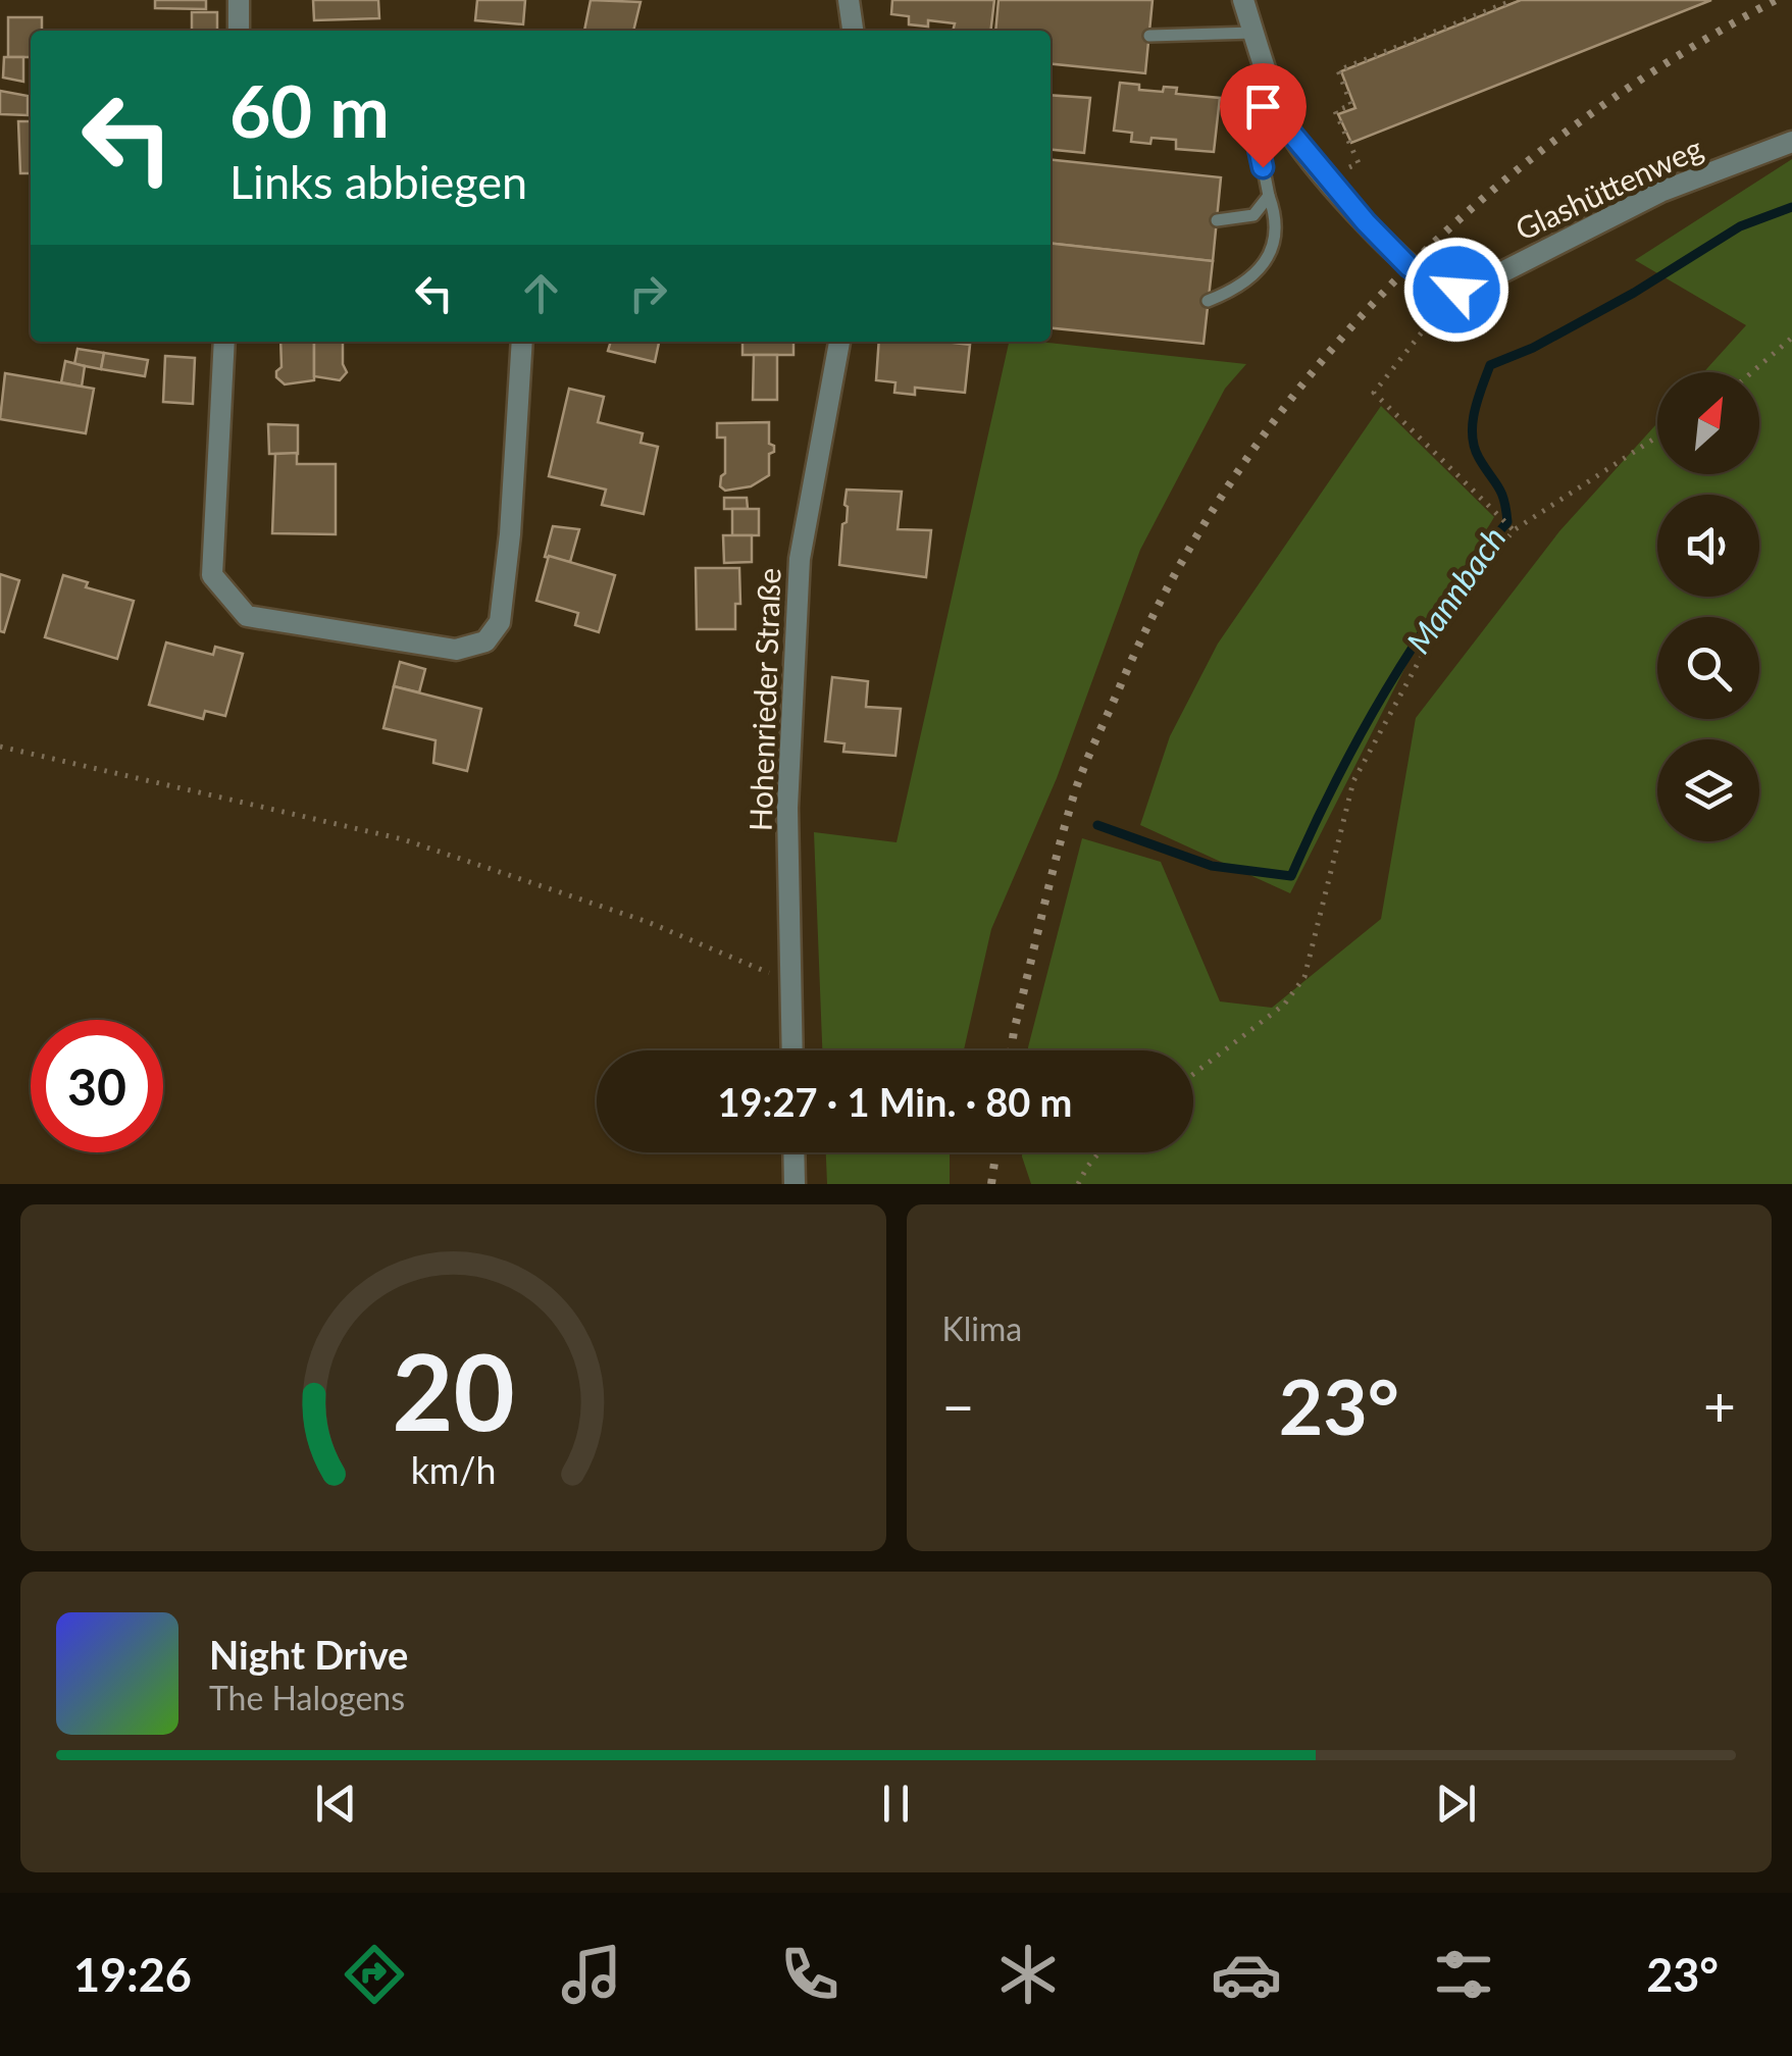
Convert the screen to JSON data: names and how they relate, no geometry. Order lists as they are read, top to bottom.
{
  "streets": {
    "street": ["Glashüttenweg", "Hohenrieder Straße"]
  },
  "water": ["Mannbach"],
  "north": "top right",
  "page": {
    "turn": ["60 m", "Links abbiegen"],
    "limit": "30",
    "trip": "19:27 · 1 Min. · 80 m",
    "tile": "Klima",
    "heat": ["−", "23°", "+"],
    "song": ["Night Drive", "The Halogens"],
    "tabs": ["19:26", "23°"],
    "gauge": ["20", "km/h"]
  }
}
